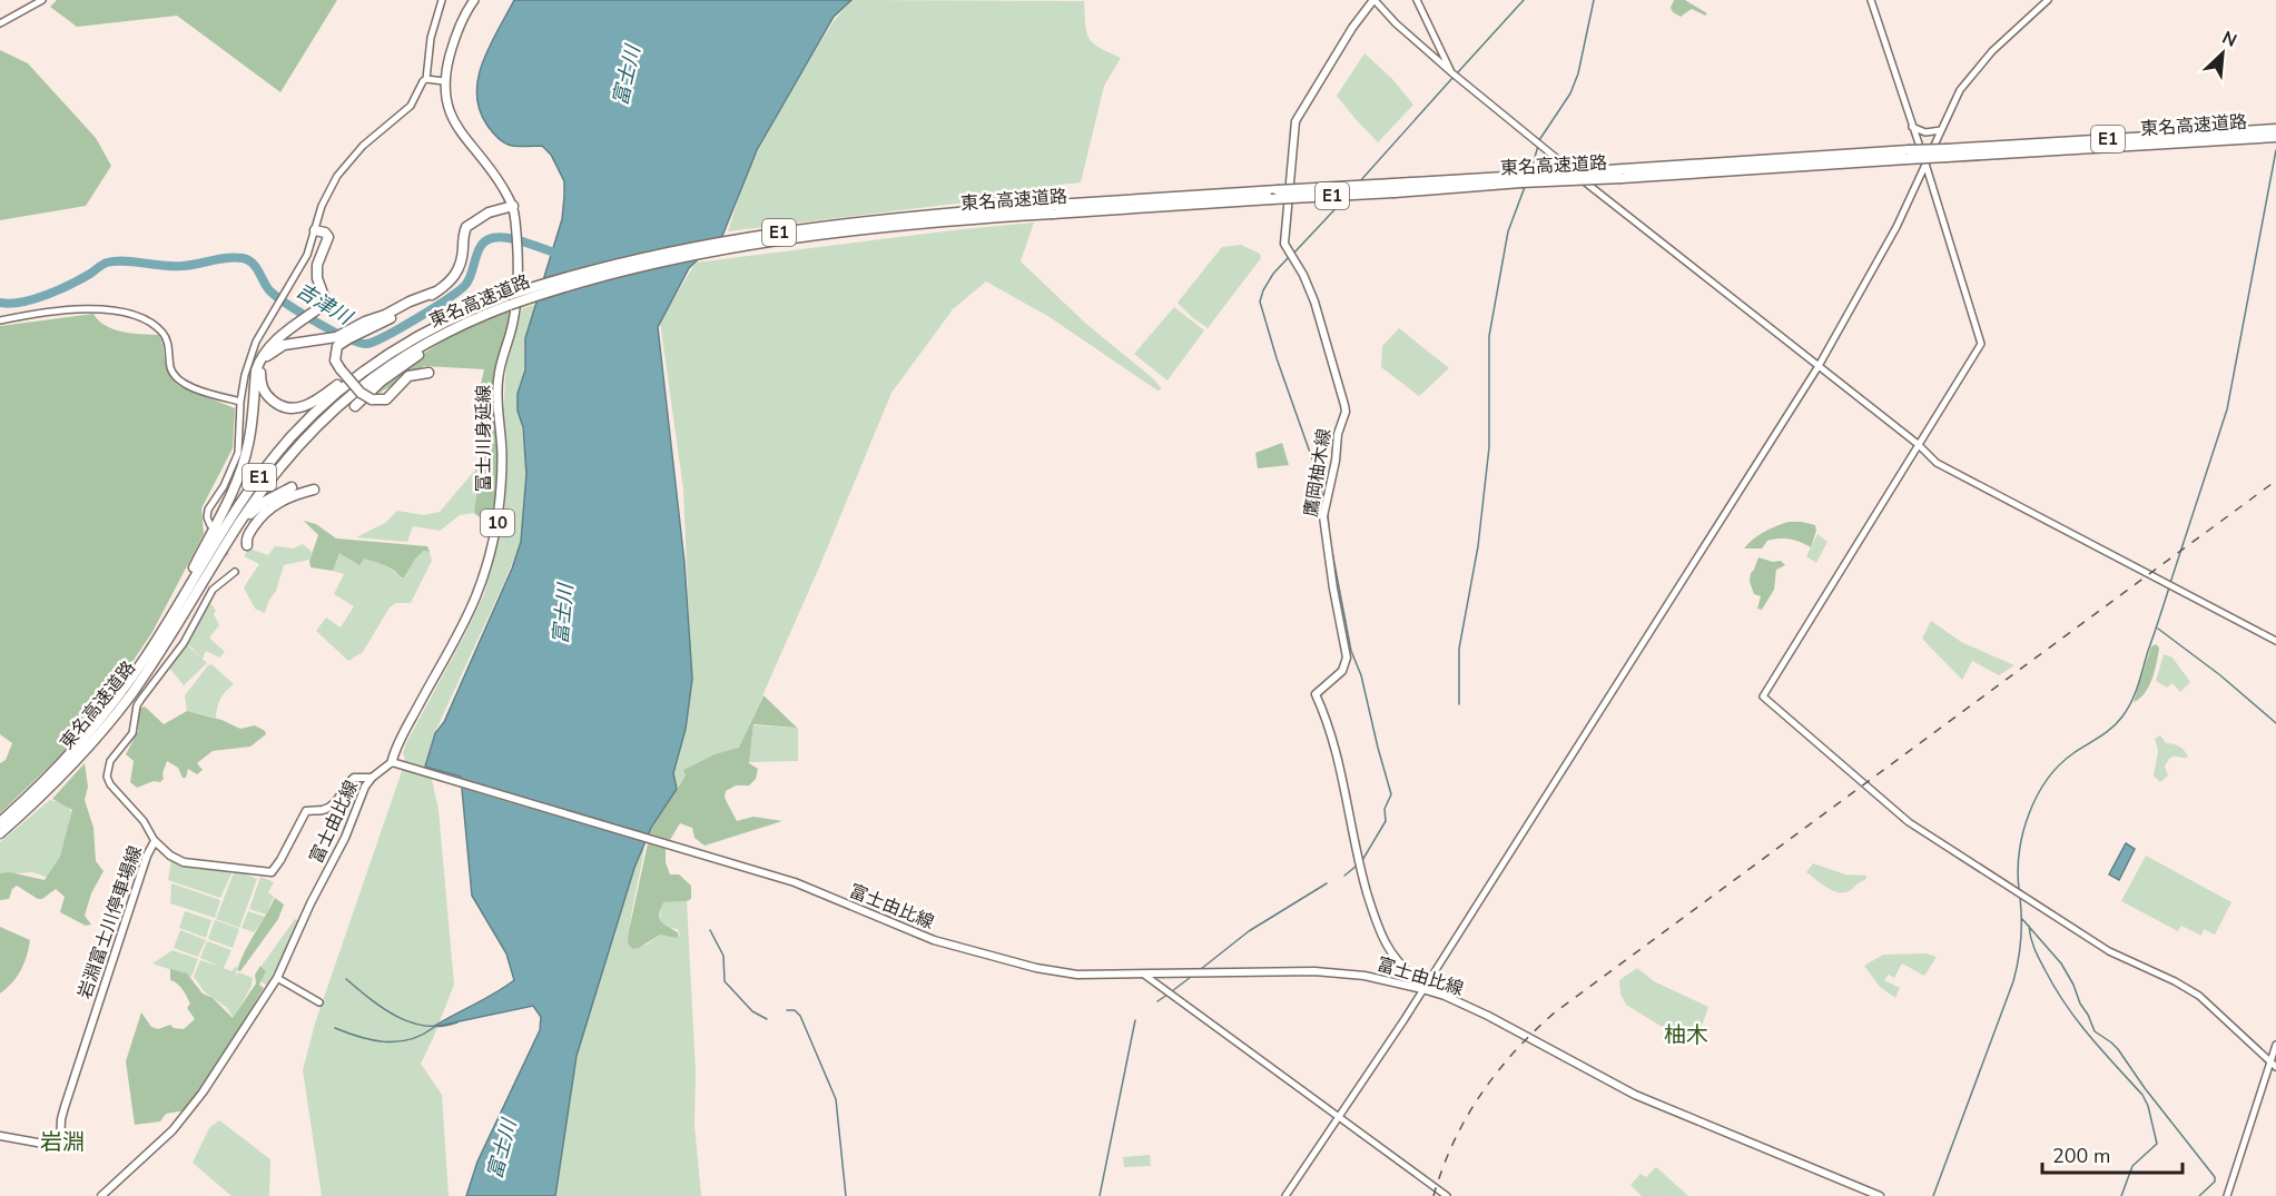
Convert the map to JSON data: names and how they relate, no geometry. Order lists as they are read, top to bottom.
{
  "streets": {
    "highway": ["東名高速道路", "E1"],
    "main road": [
      "富士川身延線",
      "鷹岡柚木線",
      "10",
      "富士由比線",
      "岩淵富士川停車場線"
    ]
  },
  "crossings": [
    ["富士川身延線", "富士由比線"],
    ["鷹岡柚木線", "富士由比線"],
    ["富士由比線", "岩淵富士川停車場線"]
  ],
  "districts": ["柚木", "岩淵"],
  "water": ["富士川", "吉津川"],
  "scale_bar": "200 m",
  "north": "top right"
}
